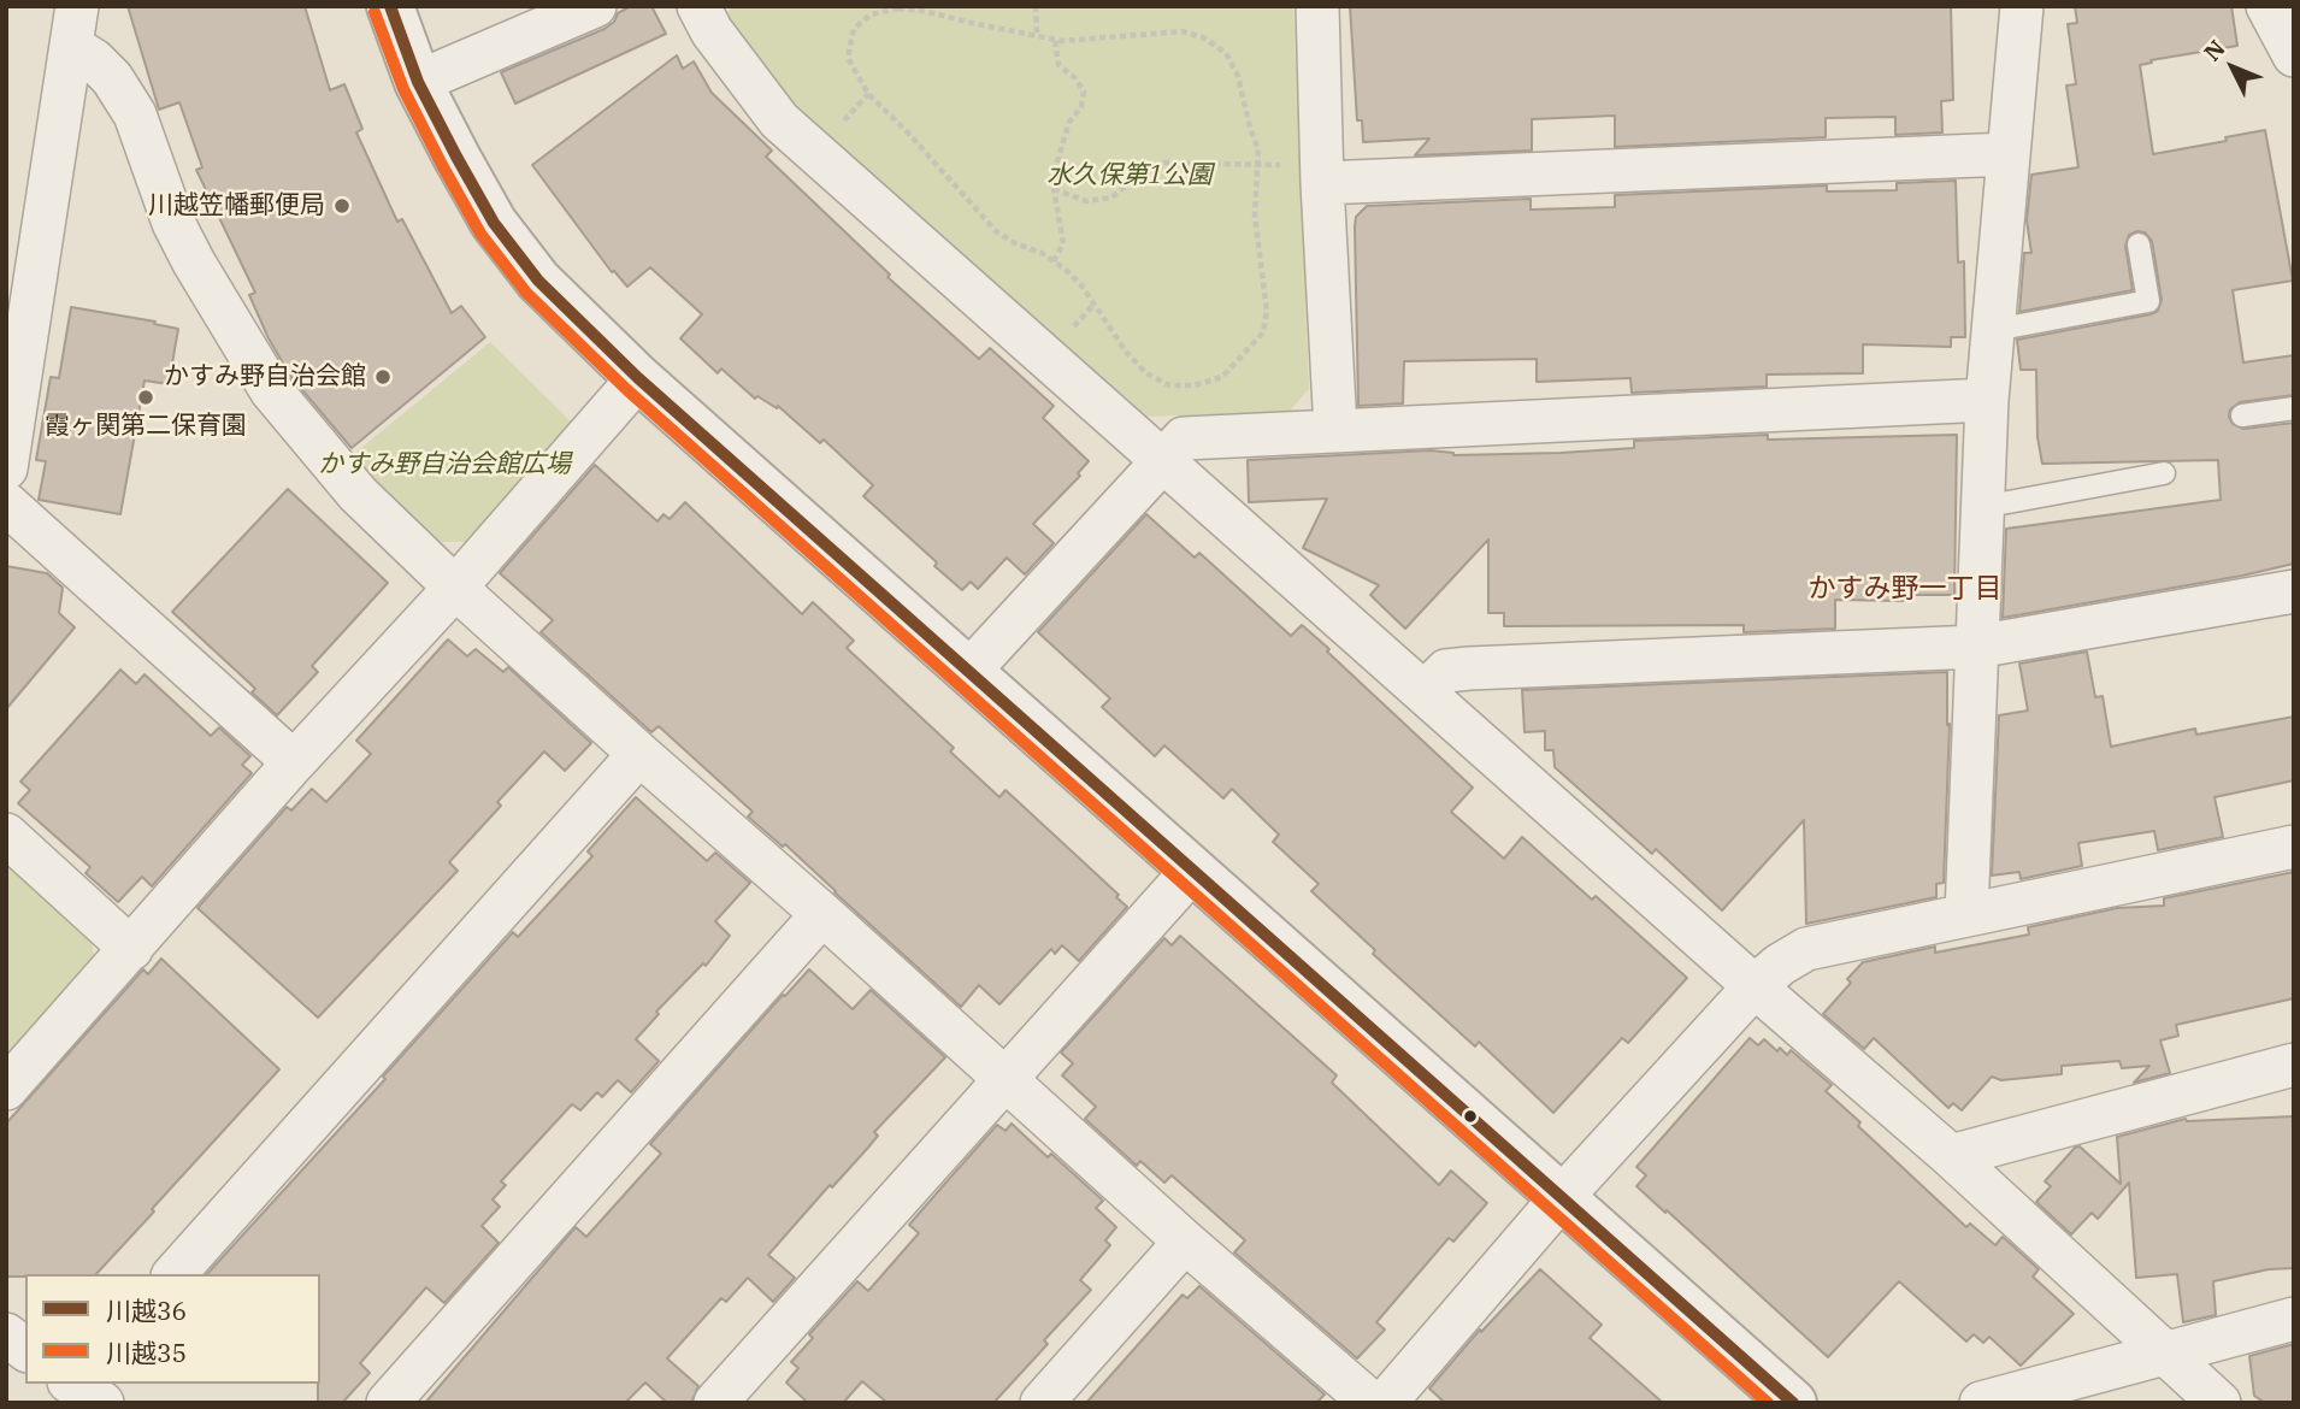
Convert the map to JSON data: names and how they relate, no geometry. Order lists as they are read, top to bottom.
{
  "districts": ["かすみ野一丁目"],
  "parks": ["水久保第1公園", "かすみ野自治会館広場"],
  "places": ["川越笠幡郵便局", "かすみ野自治会館", "霞ヶ関第二保育園"],
  "lines": ["transit line 川越36", "transit line 川越35"],
  "legend": ["川越36", "川越35"],
  "north": "top left"
}
